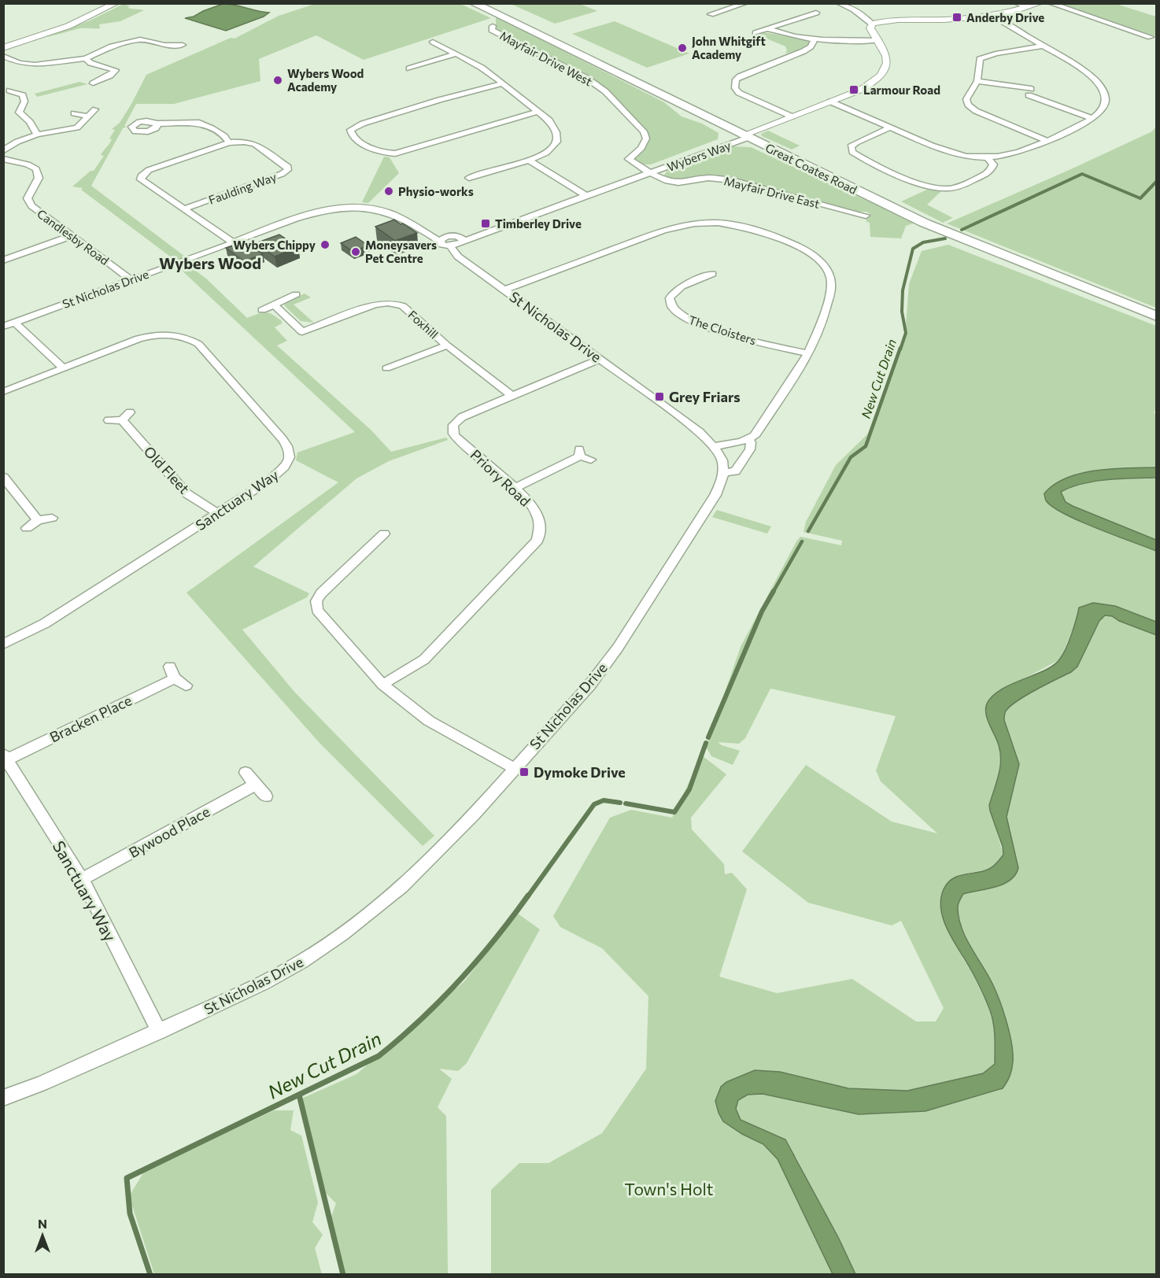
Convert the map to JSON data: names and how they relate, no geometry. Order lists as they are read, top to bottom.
{
  "streets": {
    "main road": ["Great Coates Road"],
    "street": [
      "Mayfair Drive West",
      "Wybers Way",
      "Faulding Way",
      "Mayfair Drive East",
      "Candlesby Road",
      "St Nicholas Drive",
      "Foxhill",
      "The Cloisters",
      "Old Fleet",
      "Priory Road",
      "Sanctuary Way",
      "Bracken Place",
      "Bywood Place"
    ]
  },
  "crossings": [
    ["Mayfair Drive West", "Wybers Way"],
    ["Mayfair Drive West", "Mayfair Drive East"],
    ["Wybers Way", "Great Coates Road"],
    ["Wybers Way", "Mayfair Drive East"],
    ["Wybers Way", "St Nicholas Drive"],
    ["Faulding Way", "St Nicholas Drive"],
    ["Candlesby Road", "St Nicholas Drive"],
    ["St Nicholas Drive", "Priory Road"],
    ["St Nicholas Drive", "Sanctuary Way"],
    ["Foxhill", "Priory Road"],
    ["Old Fleet", "Sanctuary Way"],
    ["Sanctuary Way", "Bracken Place"],
    ["Sanctuary Way", "Bywood Place"]
  ],
  "districts": ["Wybers Wood"],
  "water": ["New Cut Drain"],
  "parks": ["Town's Holt"],
  "places": {
    "transit": [
      "Anderby Drive",
      "Larmour Road",
      "Timberley Drive",
      "Grey Friars",
      "Dymoke Drive"
    ],
    "other": [
      "John Whitgift Academy",
      "Wybers Wood Academy",
      "Physio-works",
      "Wybers Chippy",
      "Moneysavers Pet Centre"
    ]
  },
  "north": "top"
}
